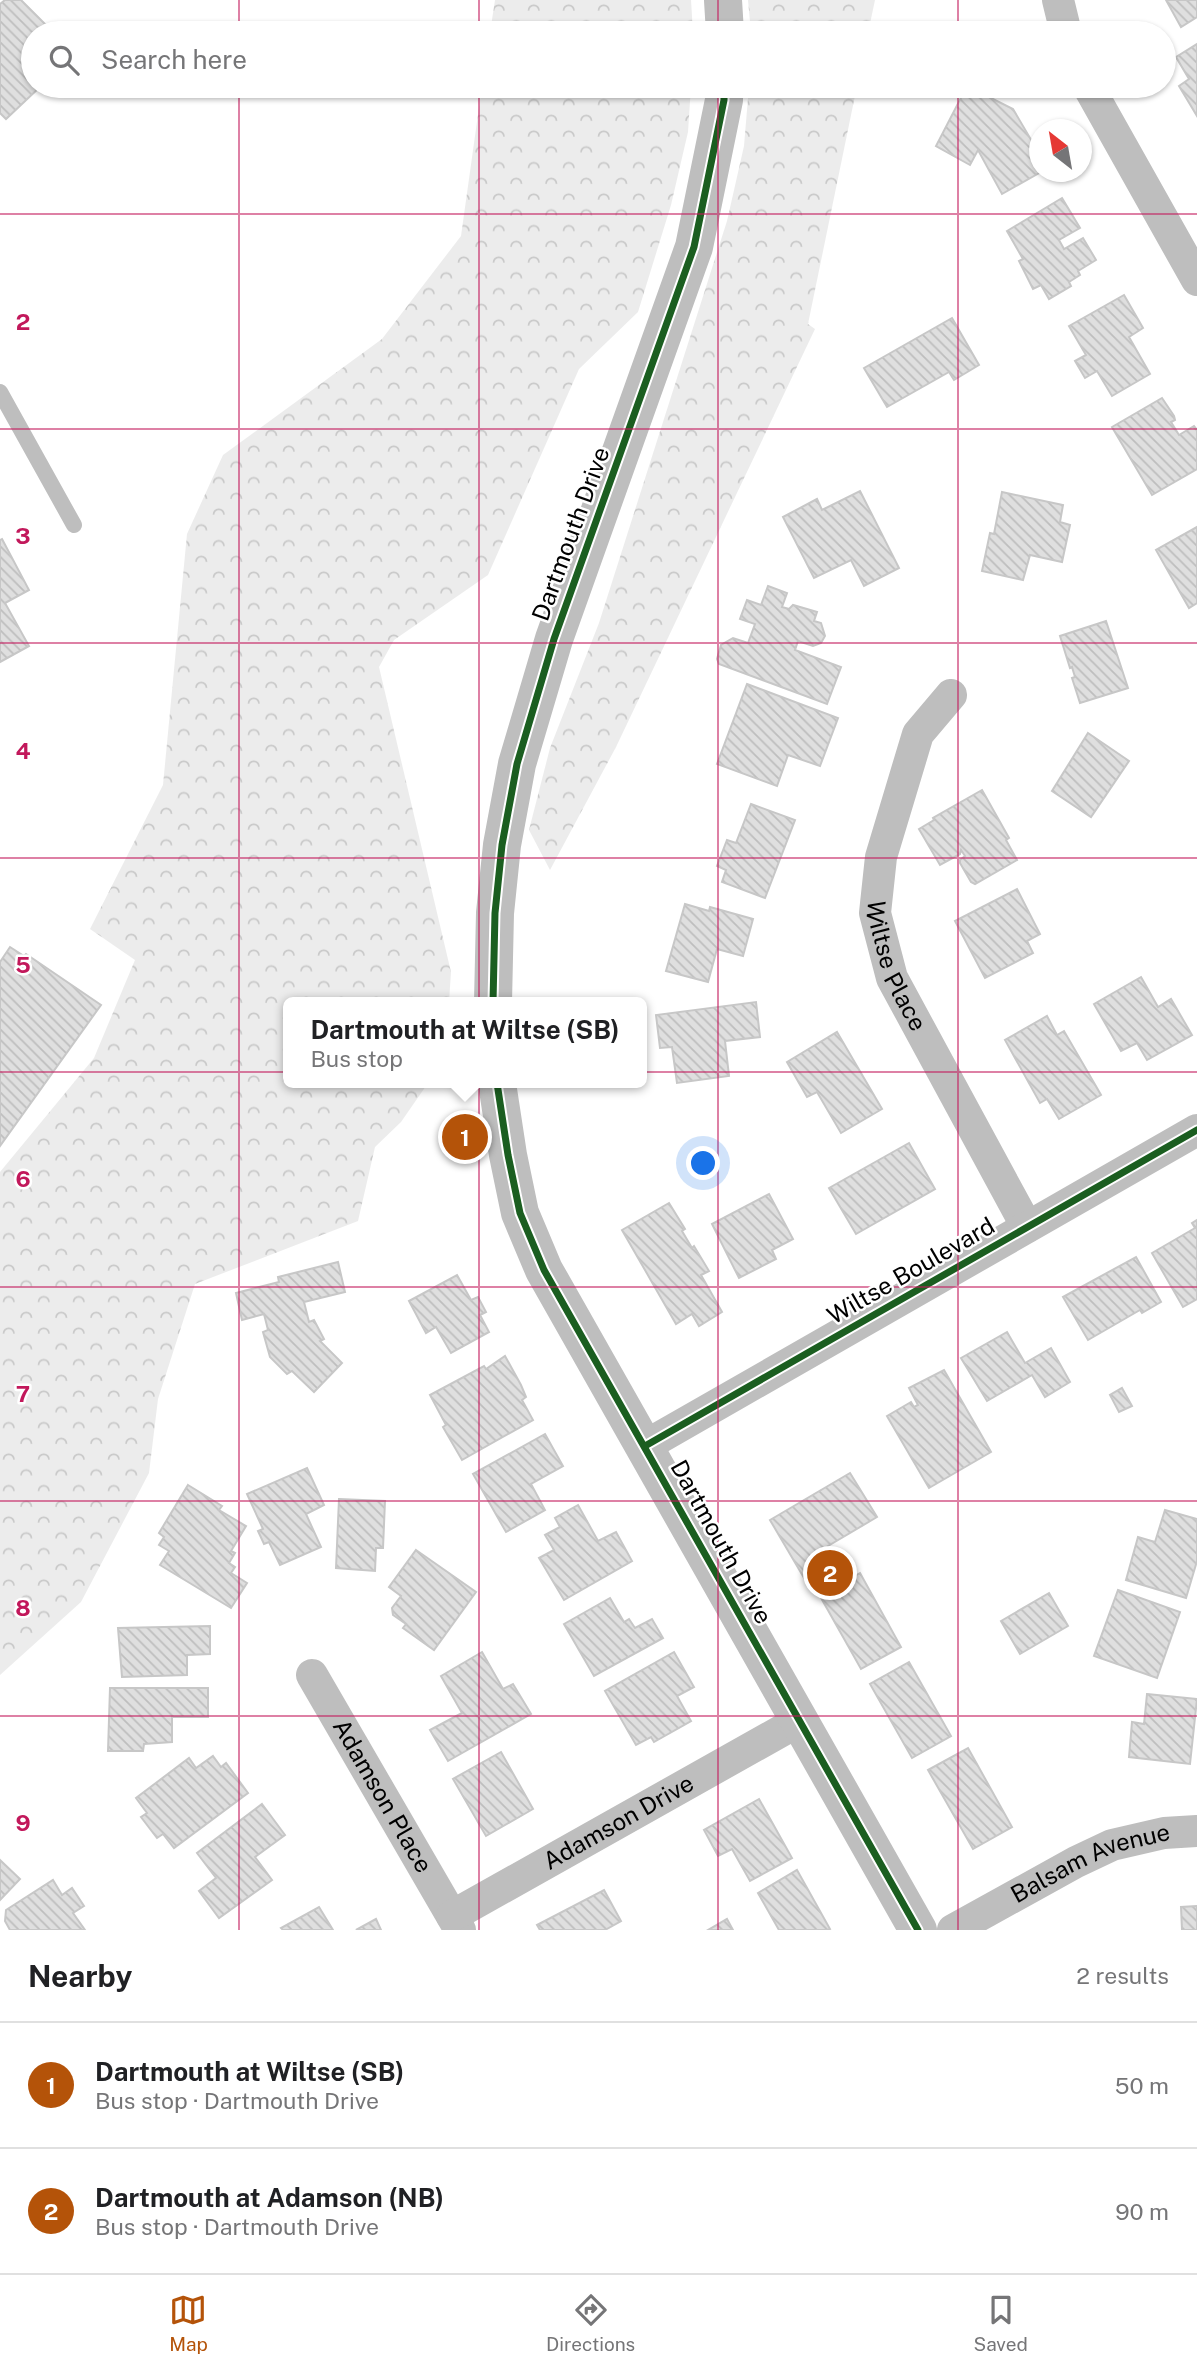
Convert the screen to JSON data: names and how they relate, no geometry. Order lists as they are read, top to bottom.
{
  "streets": {
    "street": [
      "Dartmouth Drive",
      "Wiltse Place",
      "Wiltse Boulevard",
      "Adamson Place",
      "Adamson Drive",
      "Balsam Avenue"
    ]
  },
  "crossings": [
    ["Dartmouth Drive", "Wiltse Boulevard"],
    ["Dartmouth Drive", "Adamson Drive"],
    ["Wiltse Place", "Wiltse Boulevard"],
    ["Adamson Place", "Adamson Drive"]
  ],
  "north": "top left",
  "page": {
    "search": "Search here",
    "popup": ["Dartmouth at Wiltse (SB)", "Bus stop"],
    "pins": ["1", "2"],
    "heading": ["Nearby", "2 results"],
    "list": [
      {
        "mark": "1",
        "name": "Dartmouth at Wiltse (SB)",
        "note": "Bus stop · Dartmouth Drive",
        "value": "50 m"
      },
      {
        "mark": "2",
        "name": "Dartmouth at Adamson (NB)",
        "note": "Bus stop · Dartmouth Drive",
        "value": "90 m"
      }
    ],
    "nav": ["Map", "Directions", "Saved"]
  },
  "grid": {
    "rows": [
      "2",
      "3",
      "4",
      "5",
      "6",
      "7",
      "8",
      "9"
    ]
  }
}
